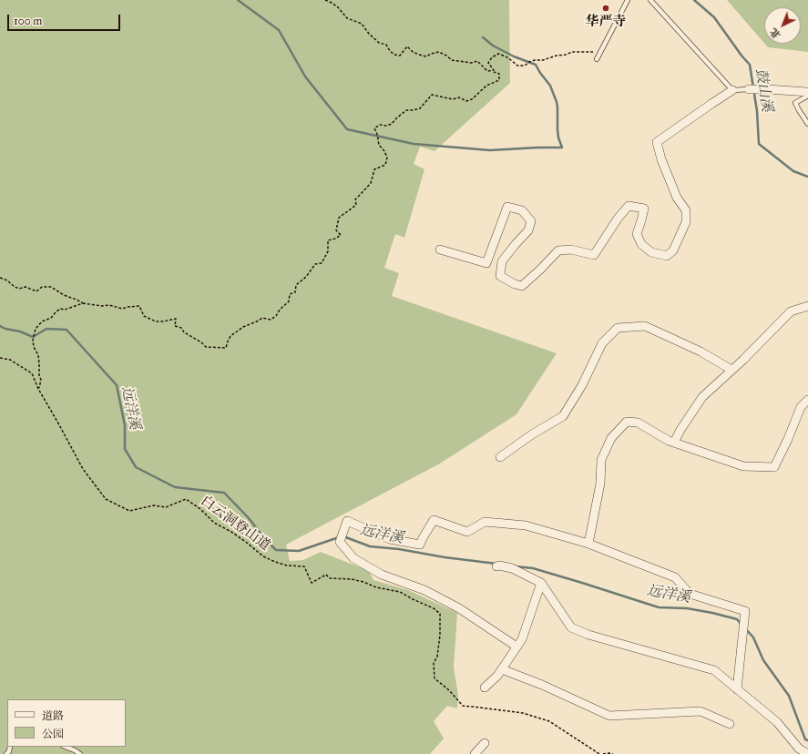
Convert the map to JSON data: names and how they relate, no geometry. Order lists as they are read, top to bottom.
{
  "streets": {
    "path": ["白云洞登山道"]
  },
  "water": ["鼓山溪", "远洋溪"],
  "places": ["华严寺"],
  "legend": ["道路", "公园"],
  "scale_bar": "100 m",
  "north": "bottom left"
}
